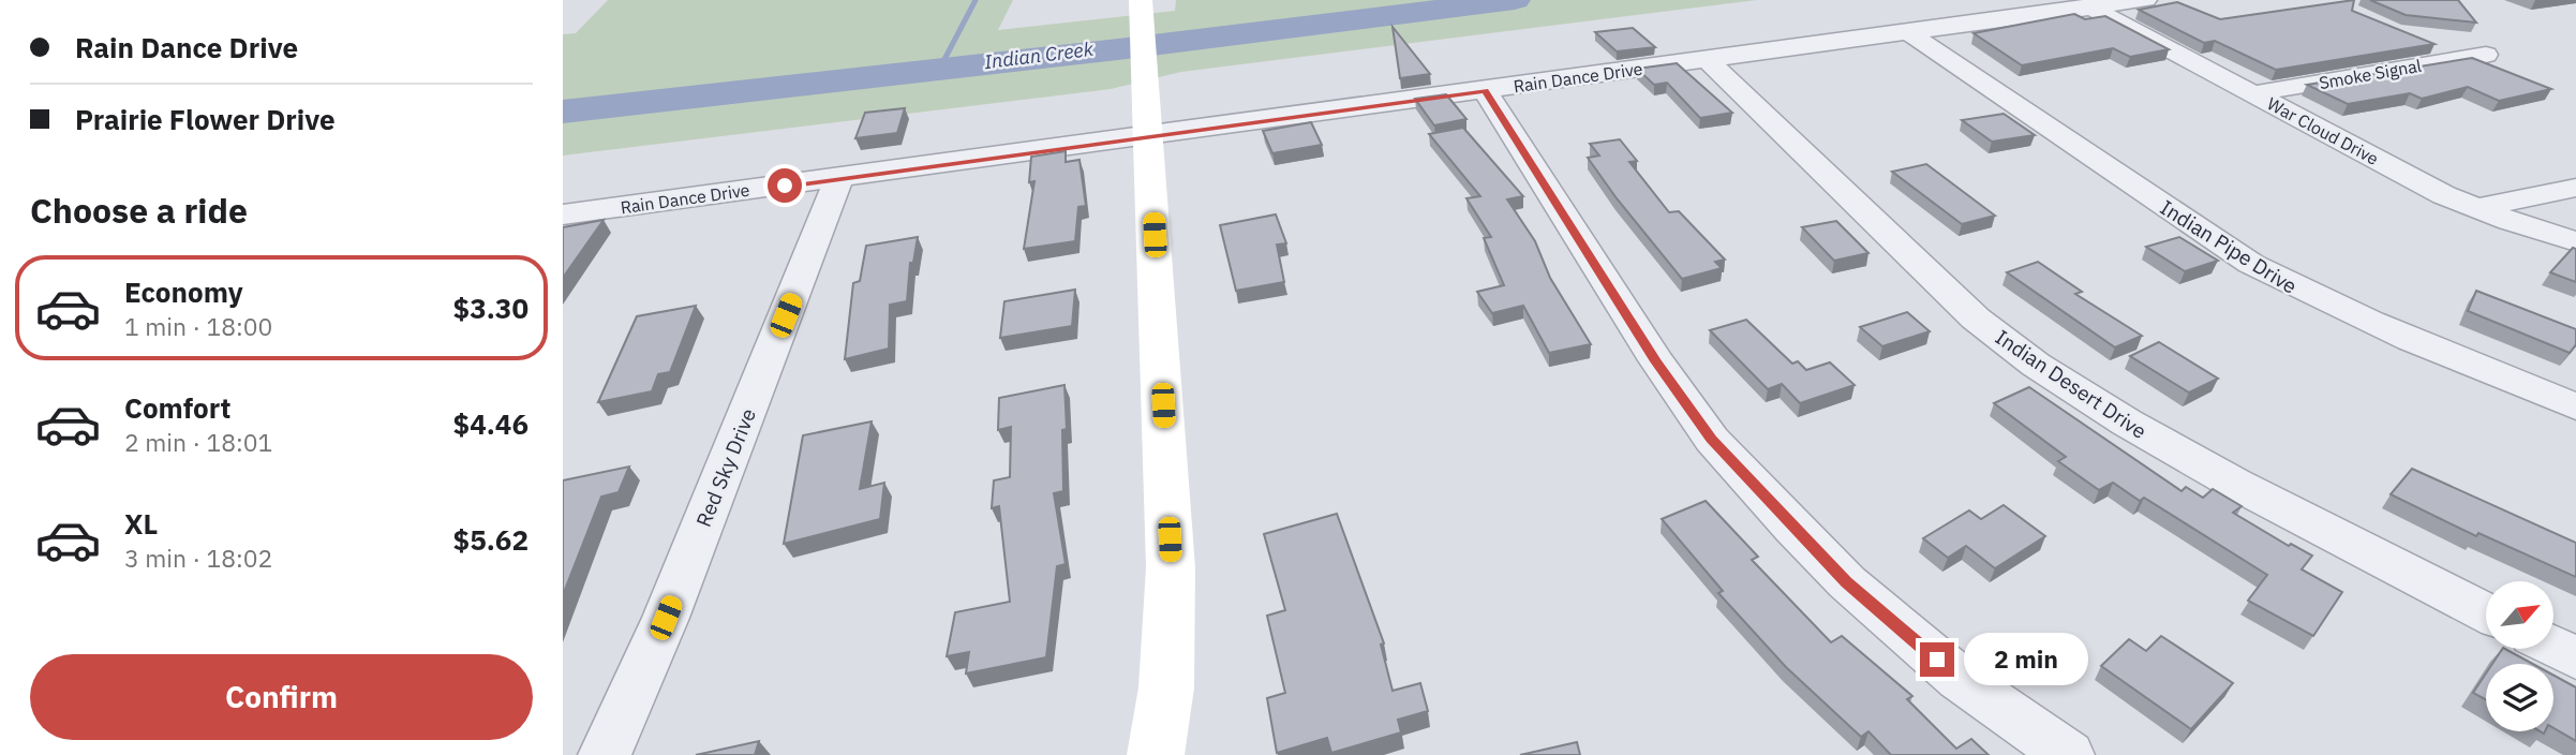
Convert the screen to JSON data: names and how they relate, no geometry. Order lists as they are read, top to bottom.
{
  "streets": {
    "street": [
      "Smoke Signal",
      "Rain Dance Drive",
      "War Cloud Drive",
      "Indian Pipe Drive",
      "Indian Desert Drive",
      "Red Sky Drive"
    ]
  },
  "crossings": [
    ["Smoke Signal", "War Cloud Drive"],
    ["Rain Dance Drive", "War Cloud Drive"],
    ["Rain Dance Drive", "Indian Pipe Drive"],
    ["Rain Dance Drive", "Indian Desert Drive"],
    ["Rain Dance Drive", "Red Sky Drive"]
  ],
  "water": ["Indian Creek"],
  "north": "top right",
  "page": {
    "banner": ["Rain Dance Drive", "Prairie Flower Drive"],
    "heading": "Choose a ride",
    "list": [
      {
        "name": "Economy",
        "note": "1 min · 18:00",
        "value": "$3.30"
      },
      {
        "name": "Comfort",
        "note": "2 min · 18:01",
        "value": "$4.46"
      },
      {
        "name": "XL",
        "note": "3 min · 18:02",
        "value": "$5.62"
      }
    ],
    "bubble": "2 min",
    "buttons": "Confirm"
  }
}
